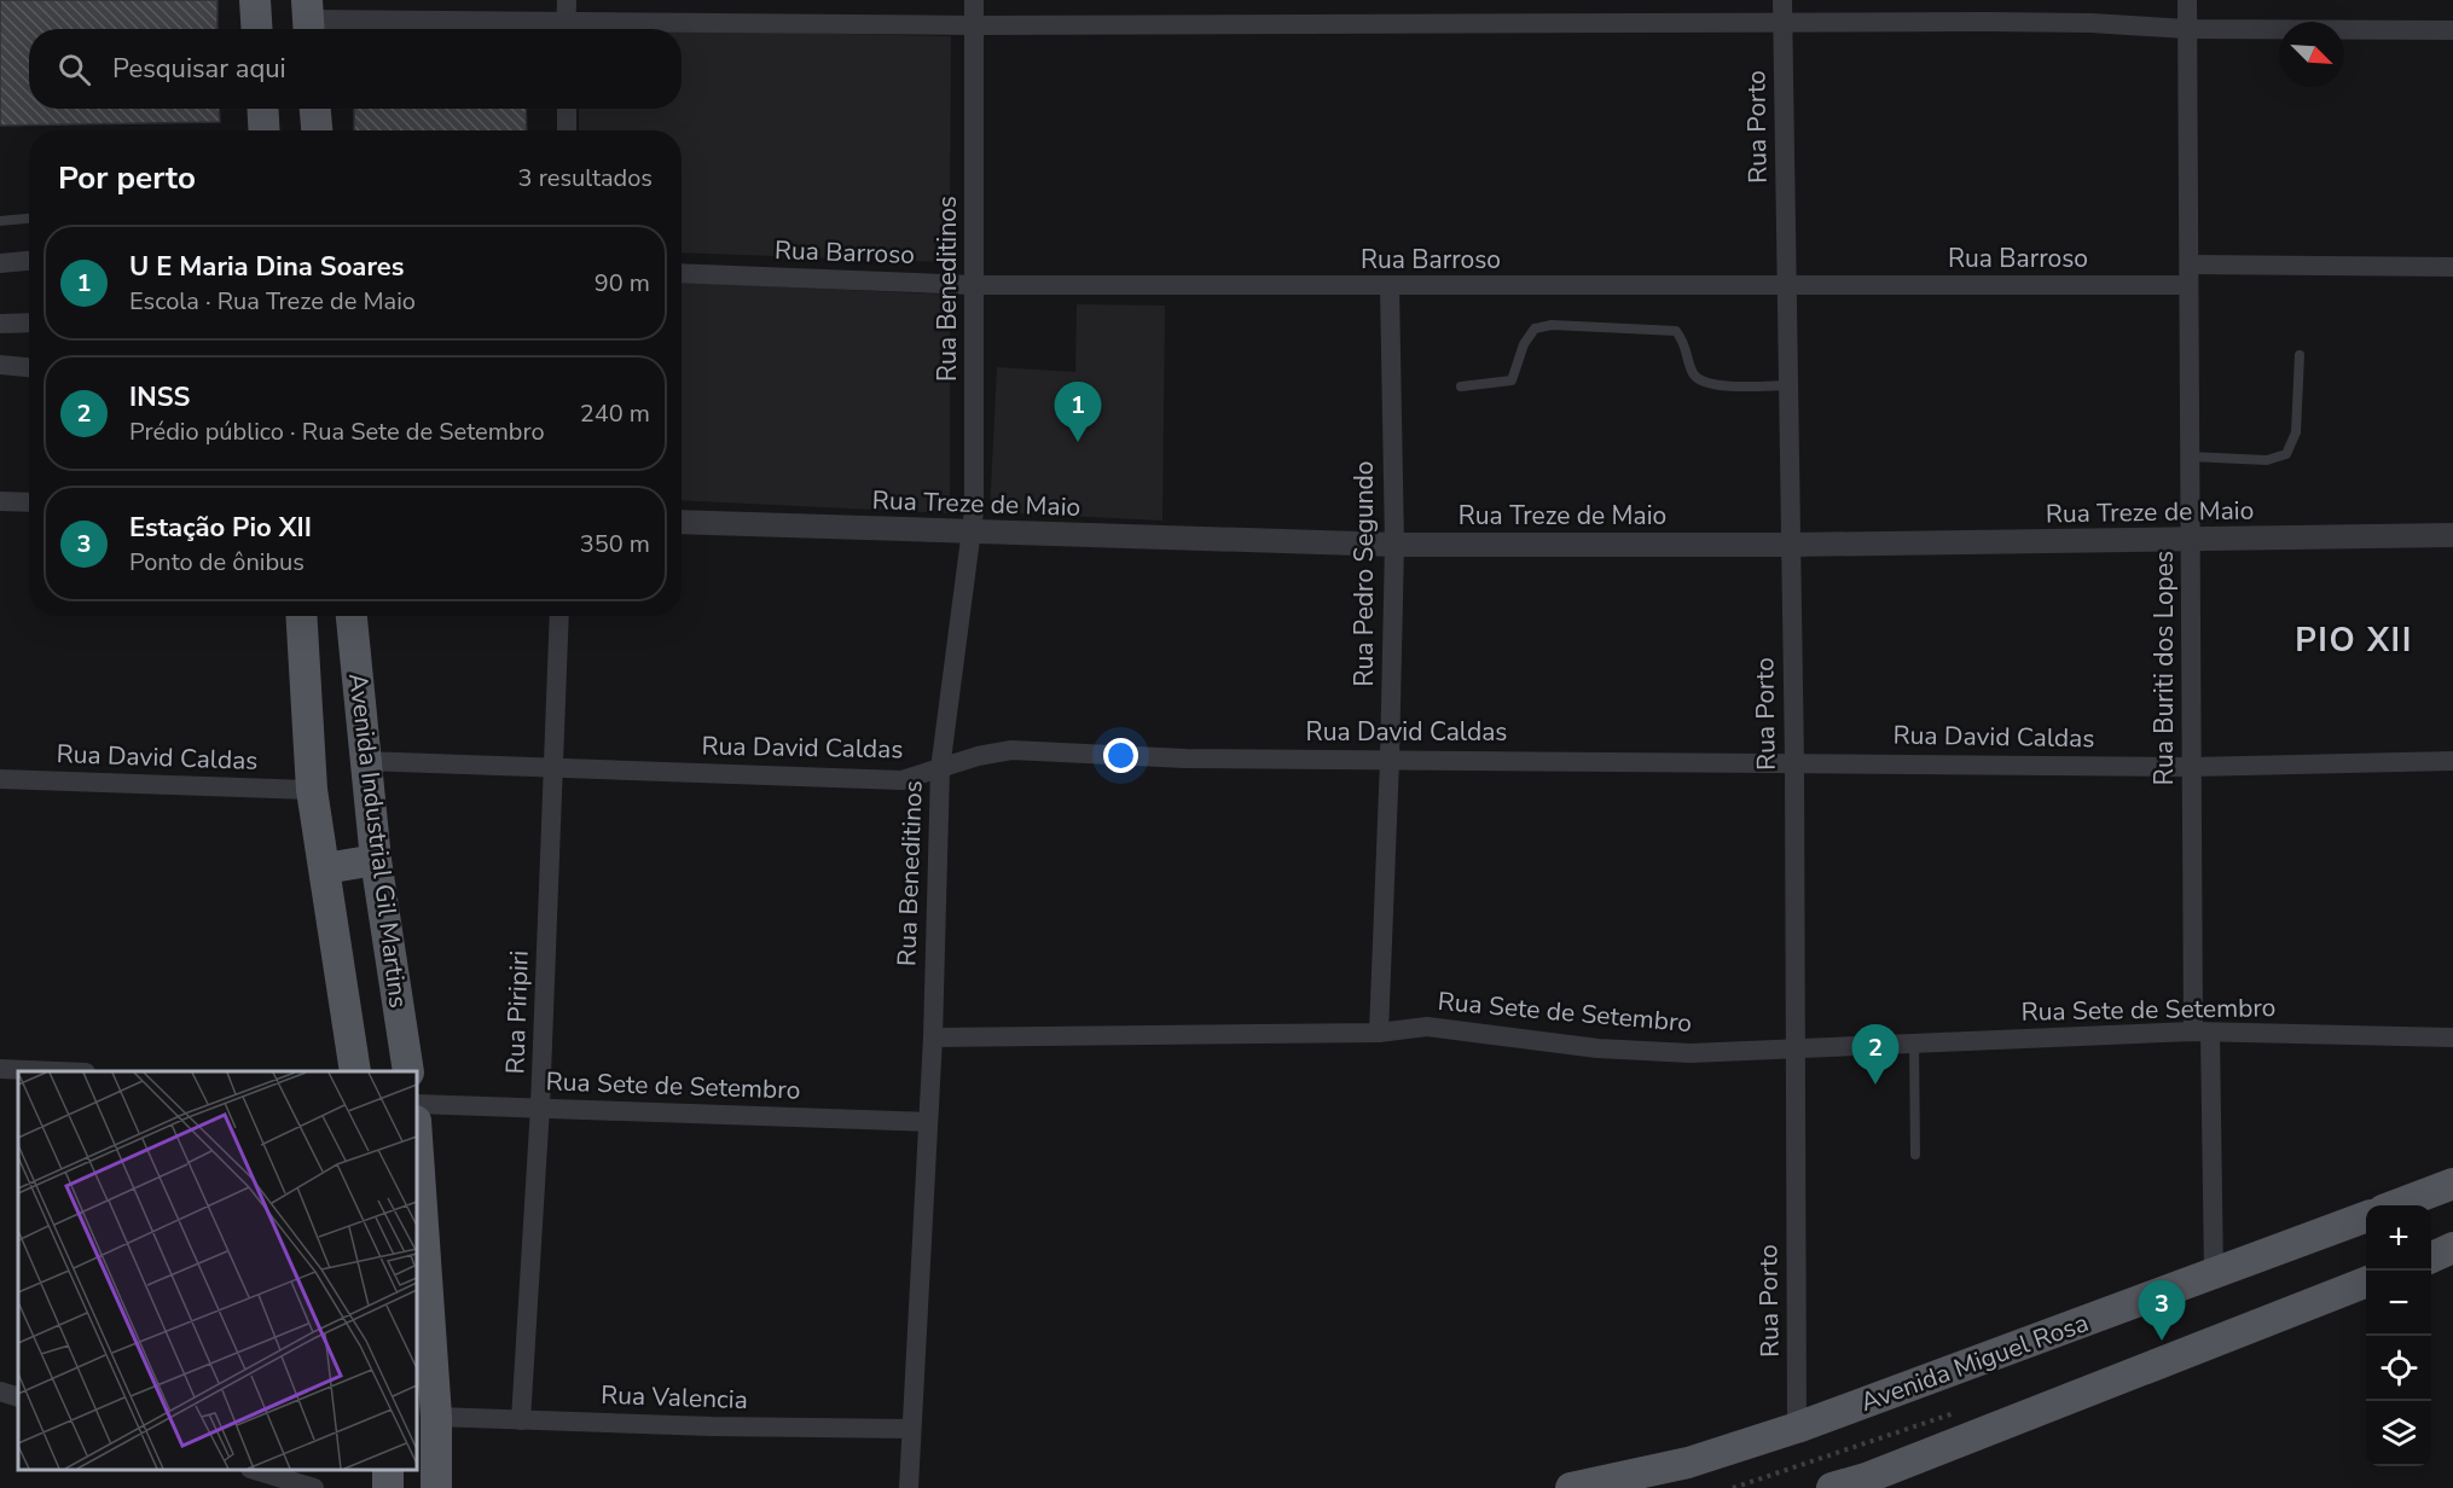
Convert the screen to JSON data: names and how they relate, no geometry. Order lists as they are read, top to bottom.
{
  "streets": {
    "main road": ["Avenida Industrial Gil Martins", "Avenida Miguel Rosa"],
    "street": [
      "Rua Porto",
      "Rua Barroso",
      "Rua Beneditinos",
      "Rua Treze de Maio",
      "Rua Pedro Segundo",
      "Rua Buriti dos Lopes",
      "Rua David Caldas",
      "Rua Sete de Setembro",
      "Rua Piripiri",
      "Rua Valencia"
    ]
  },
  "crossings": [
    ["Rua Porto", "Rua Barroso"],
    ["Rua Porto", "Rua Treze de Maio"],
    ["Rua Porto", "Rua David Caldas"],
    ["Rua Porto", "Rua Sete de Setembro"],
    ["Rua Porto", "Avenida Miguel Rosa"],
    ["Rua Barroso", "Rua Beneditinos"],
    ["Rua Barroso", "Rua Pedro Segundo"],
    ["Rua Barroso", "Rua Buriti dos Lopes"],
    ["Rua Beneditinos", "Rua Treze de Maio"],
    ["Rua Beneditinos", "Rua David Caldas"],
    ["Rua Beneditinos", "Rua Sete de Setembro"],
    ["Rua Beneditinos", "Rua Valencia"],
    ["Rua Treze de Maio", "Rua Pedro Segundo"],
    ["Rua Treze de Maio", "Rua Buriti dos Lopes"],
    ["Rua Pedro Segundo", "Rua David Caldas"],
    ["Rua Pedro Segundo", "Rua Sete de Setembro"],
    ["Rua Buriti dos Lopes", "Rua David Caldas"],
    ["Rua Buriti dos Lopes", "Rua Sete de Setembro"],
    ["Rua Buriti dos Lopes", "Avenida Miguel Rosa"],
    ["Rua David Caldas", "Avenida Industrial Gil Martins"],
    ["Rua David Caldas", "Rua Piripiri"],
    ["Rua Sete de Setembro", "Rua Piripiri"],
    ["Rua Piripiri", "Rua Valencia"]
  ],
  "districts": ["PIO XII"],
  "north": "bottom right",
  "page": {
    "search": "Pesquisar aqui",
    "heading": ["Por perto", "3 resultados"],
    "list": [
      {
        "mark": "1",
        "name": "U E Maria Dina Soares",
        "note": "Escola · Rua Treze de Maio",
        "value": "90 m"
      },
      {
        "mark": "2",
        "name": "INSS",
        "note": "Prédio público · Rua Sete de Setembro",
        "value": "240 m"
      },
      {
        "mark": "3",
        "name": "Estação Pio XII",
        "note": "Ponto de ônibus",
        "value": "350 m"
      }
    ],
    "pins": ["1", "2", "3"],
    "map_buttons": ["+", "−"]
  }
}
